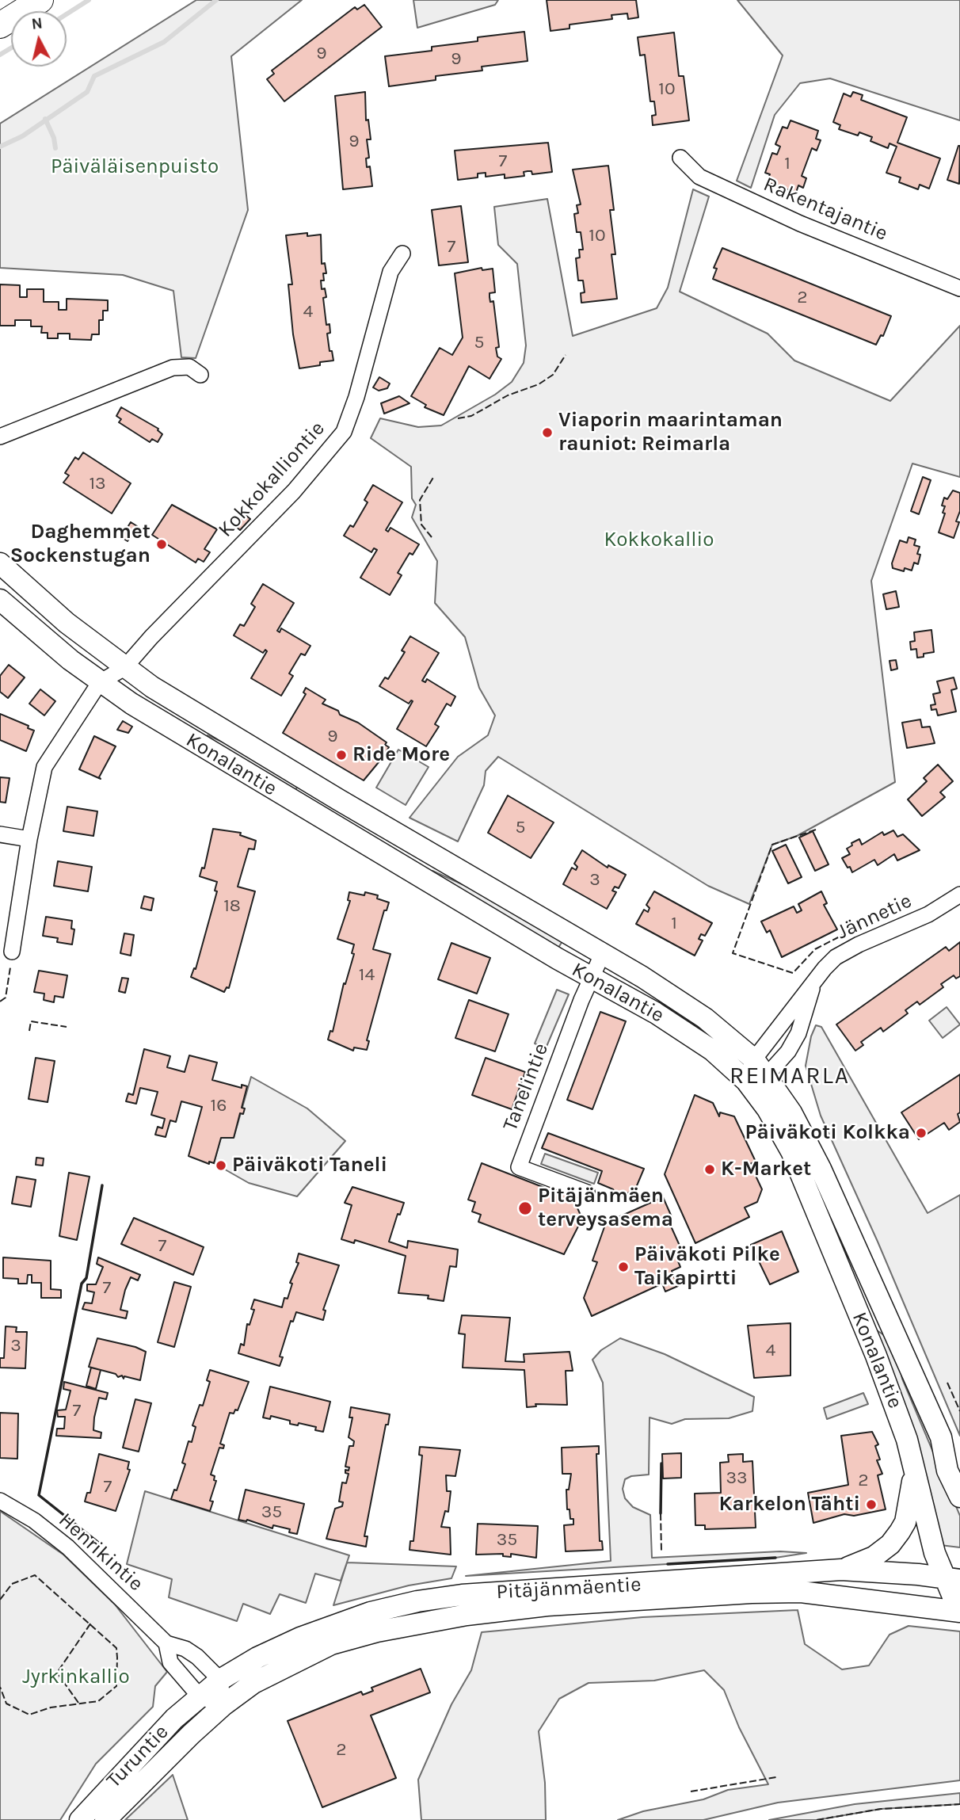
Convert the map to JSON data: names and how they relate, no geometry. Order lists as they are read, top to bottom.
{
  "streets": {
    "main road": ["Konalantie", "Pitäjänmäentie", "Turuntie"],
    "street": [
      "Rakentajantie",
      "Kokkokalliontie",
      "Jännetie",
      "Tanelintie",
      "Henrikintie"
    ]
  },
  "crossings": [
    ["Kokkokalliontie", "Konalantie"],
    ["Konalantie", "Jännetie"],
    ["Konalantie", "Tanelintie"],
    ["Konalantie", "Pitäjänmäentie"],
    ["Henrikintie", "Pitäjänmäentie"],
    ["Henrikintie", "Turuntie"],
    ["Pitäjänmäentie", "Turuntie"]
  ],
  "districts": ["REIMARLA"],
  "parks": ["Päiväläisenpuisto", "Kokkokallio", "Jyrkinkallio"],
  "places": [
    "Viaporin maarintaman rauniot: Reimarla",
    "Daghemmet Sockenstugan",
    "Ride More",
    "Päiväkoti Kolkka",
    "Päiväkoti Taneli",
    "K-Market",
    "Pitäjänmäen terveysasema",
    "Päiväkoti Pilke Taikapirtti",
    "Karkelon Tähti"
  ],
  "house_numbers": [
    "9",
    "9",
    "10",
    "9",
    "7",
    "1",
    "10",
    "7",
    "2",
    "4",
    "5",
    "13",
    "9",
    "5",
    "3",
    "18",
    "1",
    "14",
    "16",
    "7",
    "7",
    "3",
    "4",
    "7",
    "33",
    "2",
    "7",
    "35",
    "35",
    "2"
  ],
  "north": "top"
}
